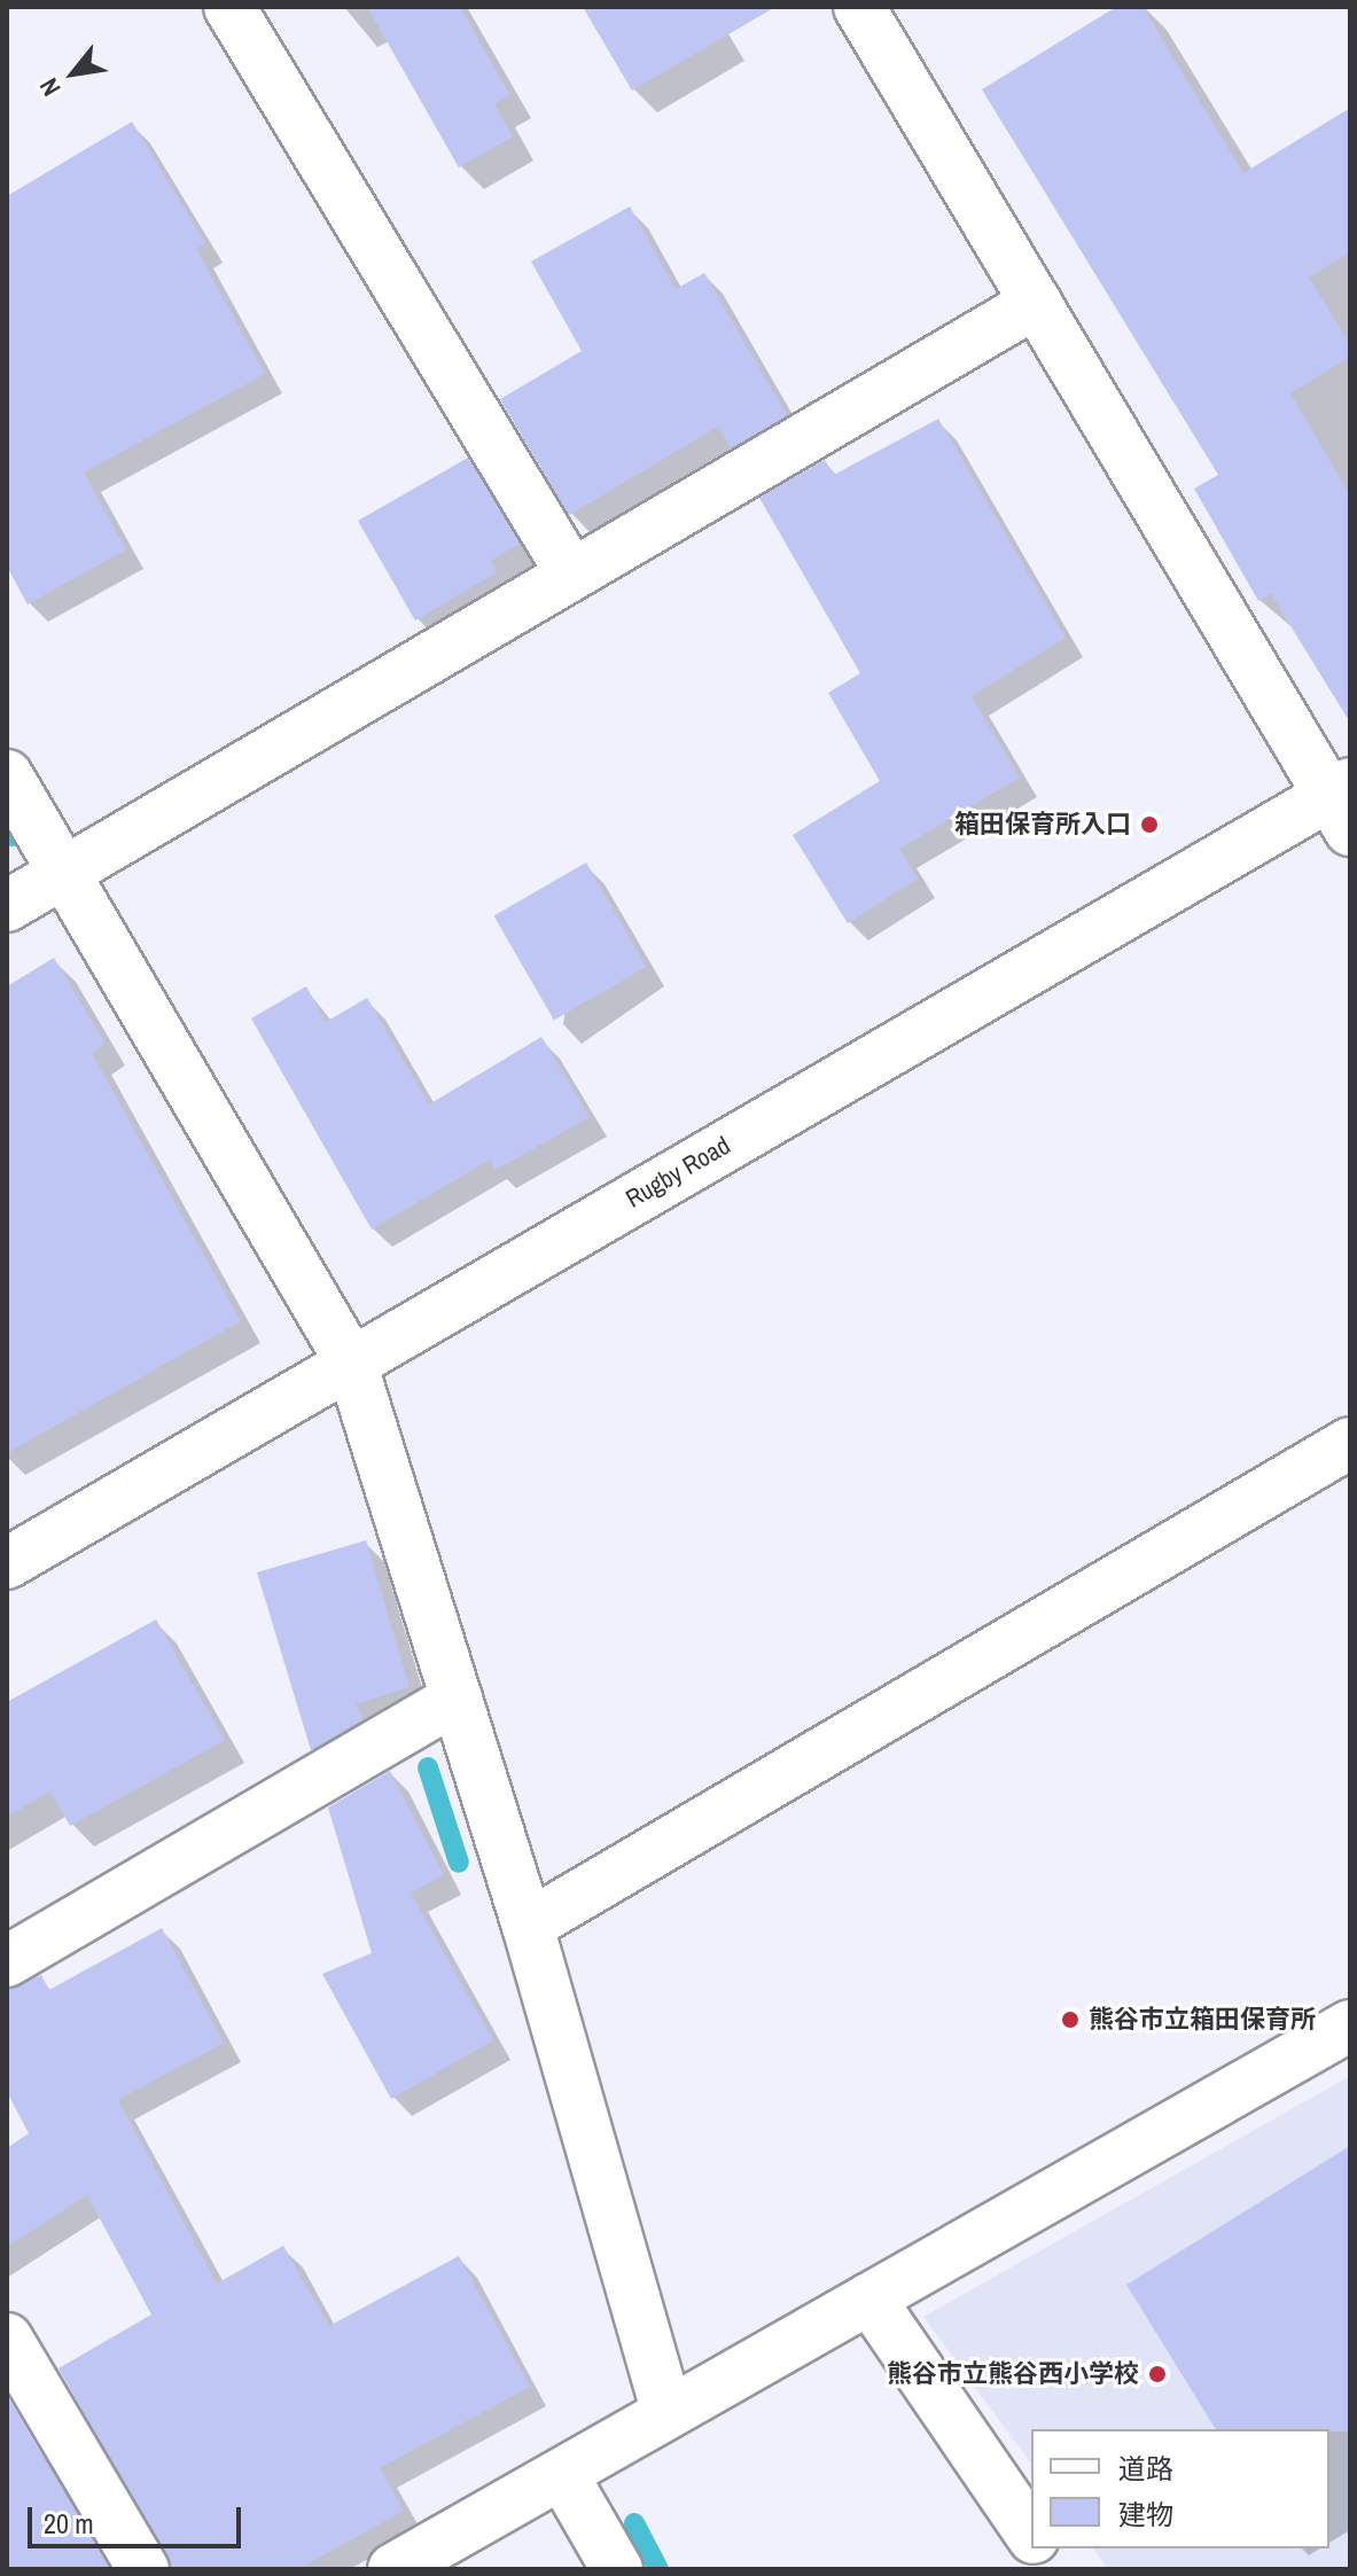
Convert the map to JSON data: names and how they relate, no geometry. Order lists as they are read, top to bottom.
{
  "streets": {
    "street": ["Rugby Road"]
  },
  "places": ["箱田保育所入口", "熊谷市立箱田保育所", "熊谷市立熊谷西小学校"],
  "legend": ["道路", "建物"],
  "scale_bar": "20 m",
  "north": "bottom left"
}
